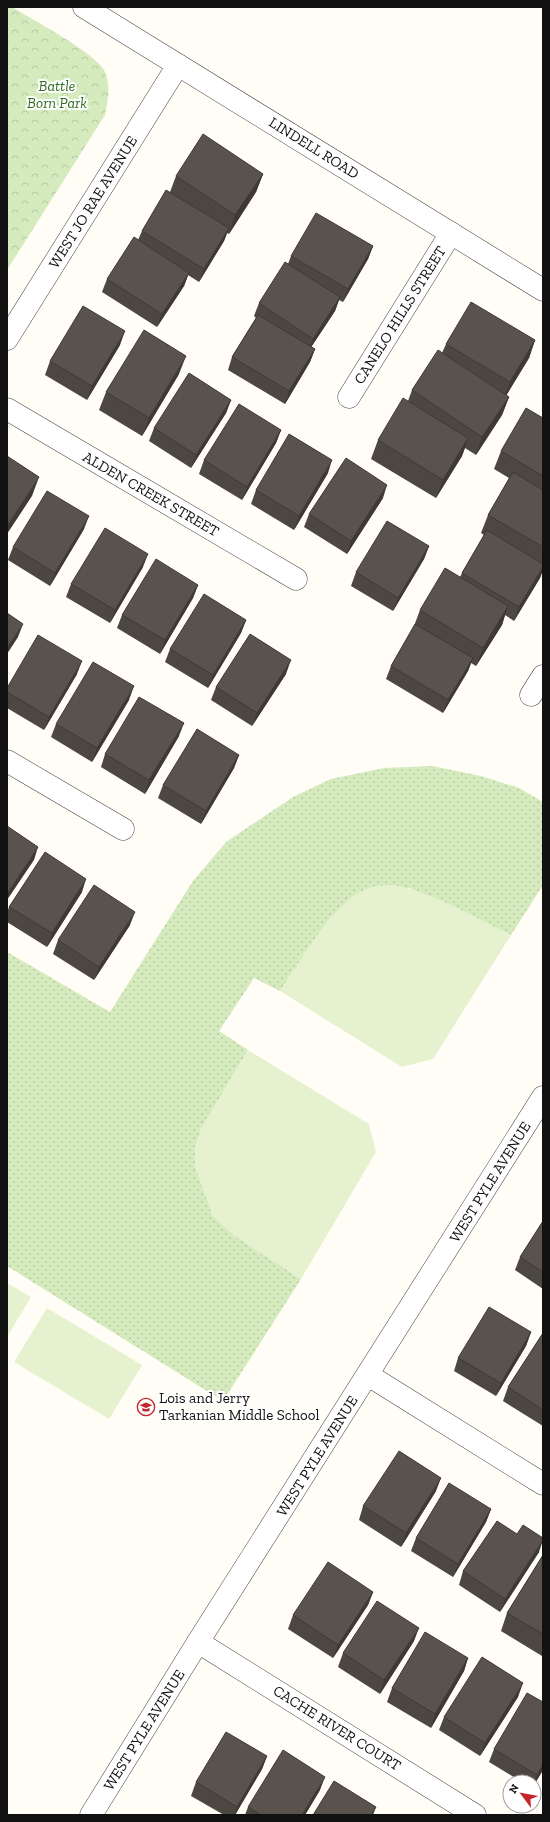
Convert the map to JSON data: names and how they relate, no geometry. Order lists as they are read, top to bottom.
{
  "streets": {
    "street": [
      "LINDELL ROAD",
      "WEST JO RAE AVENUE",
      "CANELO HILLS STREET",
      "ALDEN CREEK STREET",
      "WEST PYLE AVENUE",
      "CACHE RIVER COURT"
    ]
  },
  "crossings": [
    ["LINDELL ROAD", "WEST JO RAE AVENUE"],
    ["LINDELL ROAD", "CANELO HILLS STREET"],
    ["WEST PYLE AVENUE", "CACHE RIVER COURT"]
  ],
  "parks": ["Battle Born Park"],
  "places": {
    "school or university": ["Lois and Jerry Tarkanian Middle School"]
  },
  "north": "top left"
}
